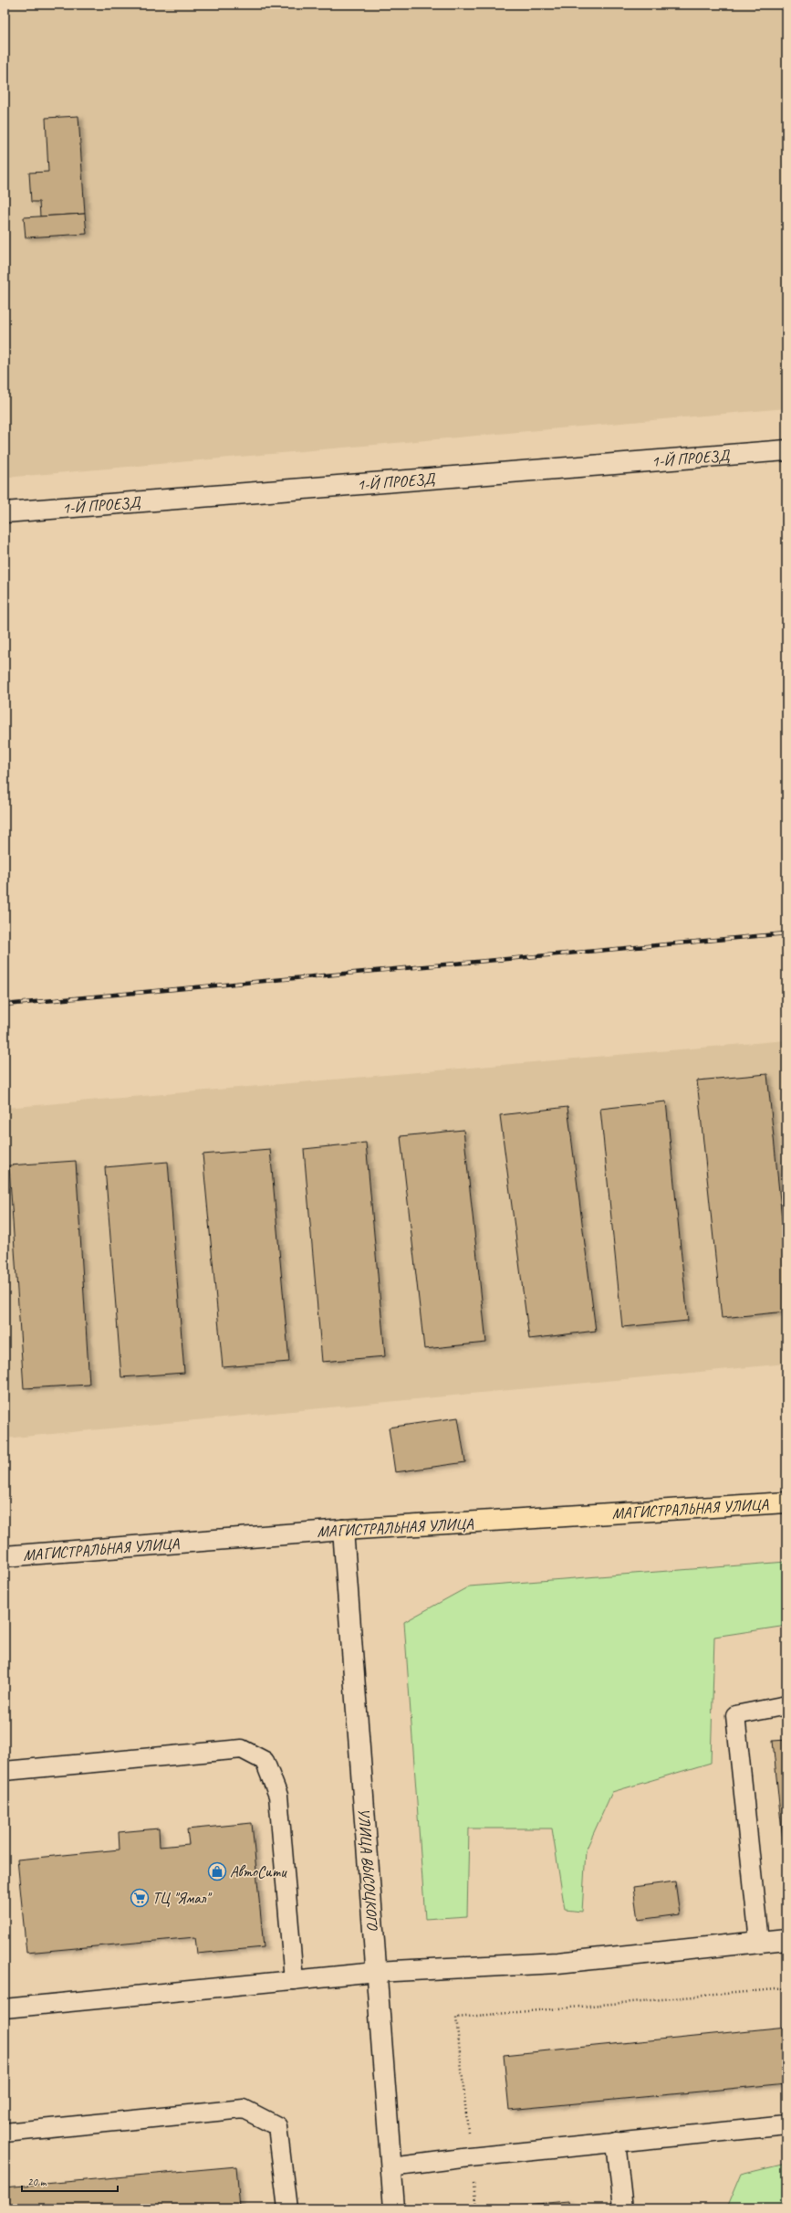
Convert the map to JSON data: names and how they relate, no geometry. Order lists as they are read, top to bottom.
{
  "streets": {
    "main road": ["МАГИСТРАЛЬНАЯ УЛИЦА"],
    "street": ["1-Й ПРОЕЗД", "УЛИЦА ВЫСОЦКОГО"]
  },
  "crossings": [
    ["МАГИСТРАЛЬНАЯ УЛИЦА", "УЛИЦА ВЫСОЦКОГО"]
  ],
  "places": {
    "shop": ["АвтоСити"],
    "supermarket": ["ТЦ \"Ямал\""]
  },
  "scale_bar": "20 m"
}
